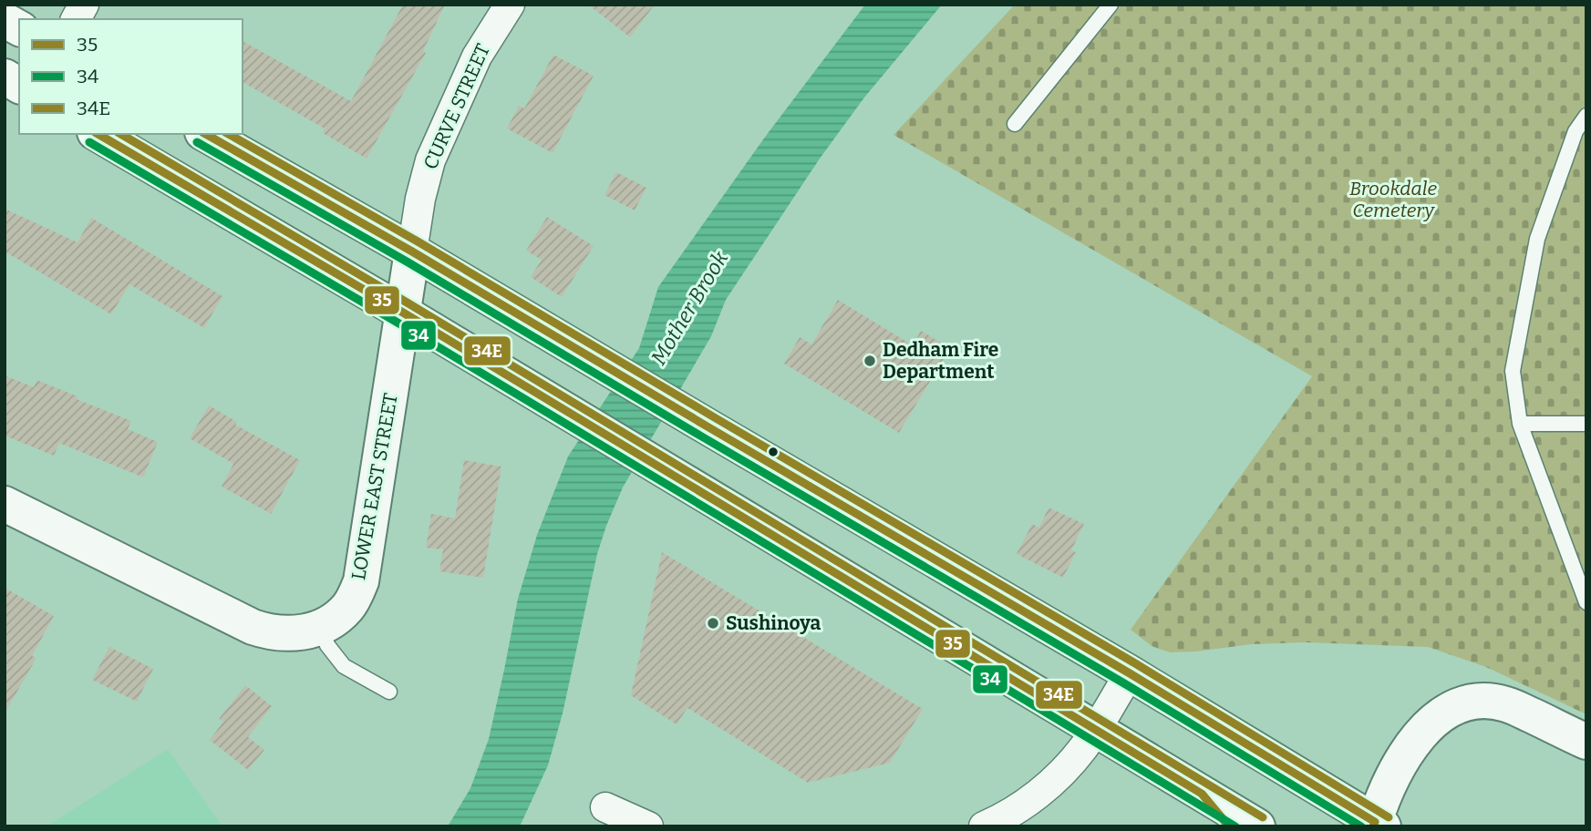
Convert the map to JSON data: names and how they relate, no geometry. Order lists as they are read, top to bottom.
{
  "streets": {
    "main road": ["LOWER EAST STREET"],
    "street": ["CURVE STREET"]
  },
  "crossings": [
    ["CURVE STREET", "LOWER EAST STREET"]
  ],
  "water": ["Mother Brook"],
  "parks": ["Brookdale Cemetery"],
  "places": ["Dedham Fire Department", "Sushinoya"],
  "lines": ["transit line 35", "transit line 34E", "transit line 34"],
  "legend": ["35", "34", "34E"]
}
